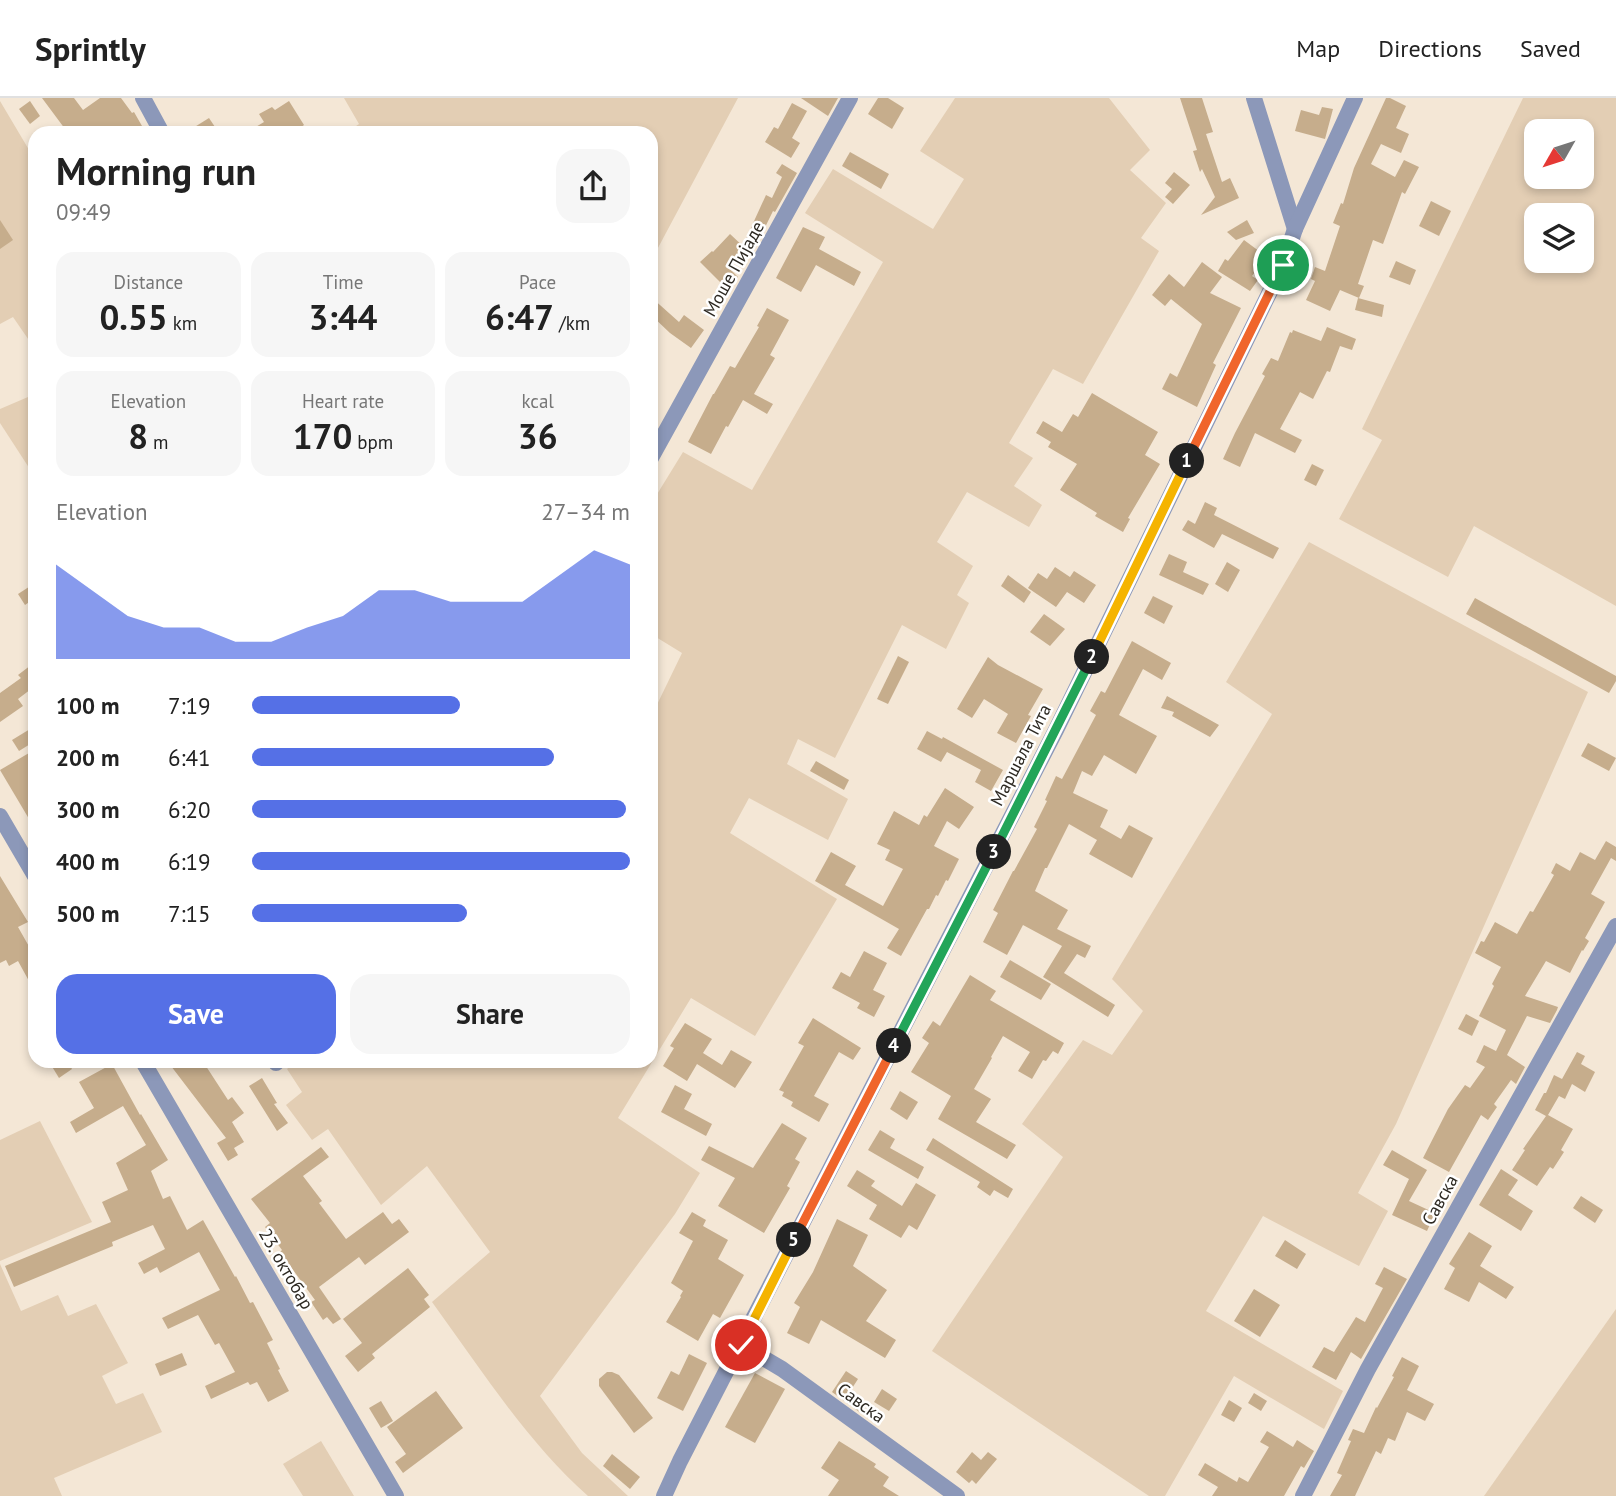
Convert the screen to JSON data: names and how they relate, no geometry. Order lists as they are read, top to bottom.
{
  "streets": {
    "street": [
      "Моше Пијаде",
      "Маршала Тита",
      "Савска",
      "23. октобар"
    ]
  },
  "crossings": [
    ["Маршала Тита", "Савска"]
  ],
  "north": "bottom left",
  "page": {
    "header": "Sprintly",
    "nav": ["Map", "Directions", "Saved"],
    "heading": ["Morning run", "09:49"],
    "stats": [
      ["Distance", "0.55 km"],
      ["Time", "3:44"],
      ["Pace", "6:47 /km"],
      ["Elevation", "8 m"],
      ["Heart rate", "170 bpm"],
      ["kcal", "36"]
    ],
    "pins": [
      "1",
      "2",
      "3",
      "4",
      "5"
    ],
    "chart": ["Elevation", "27–34 m"],
    "list": [
      {
        "name": "100 m",
        "note": "7:19"
      },
      {
        "name": "200 m",
        "note": "6:41"
      },
      {
        "name": "300 m",
        "note": "6:20"
      },
      {
        "name": "400 m",
        "note": "6:19"
      },
      {
        "name": "500 m",
        "note": "7:15"
      }
    ],
    "buttons": ["Save", "Share"]
  }
}
